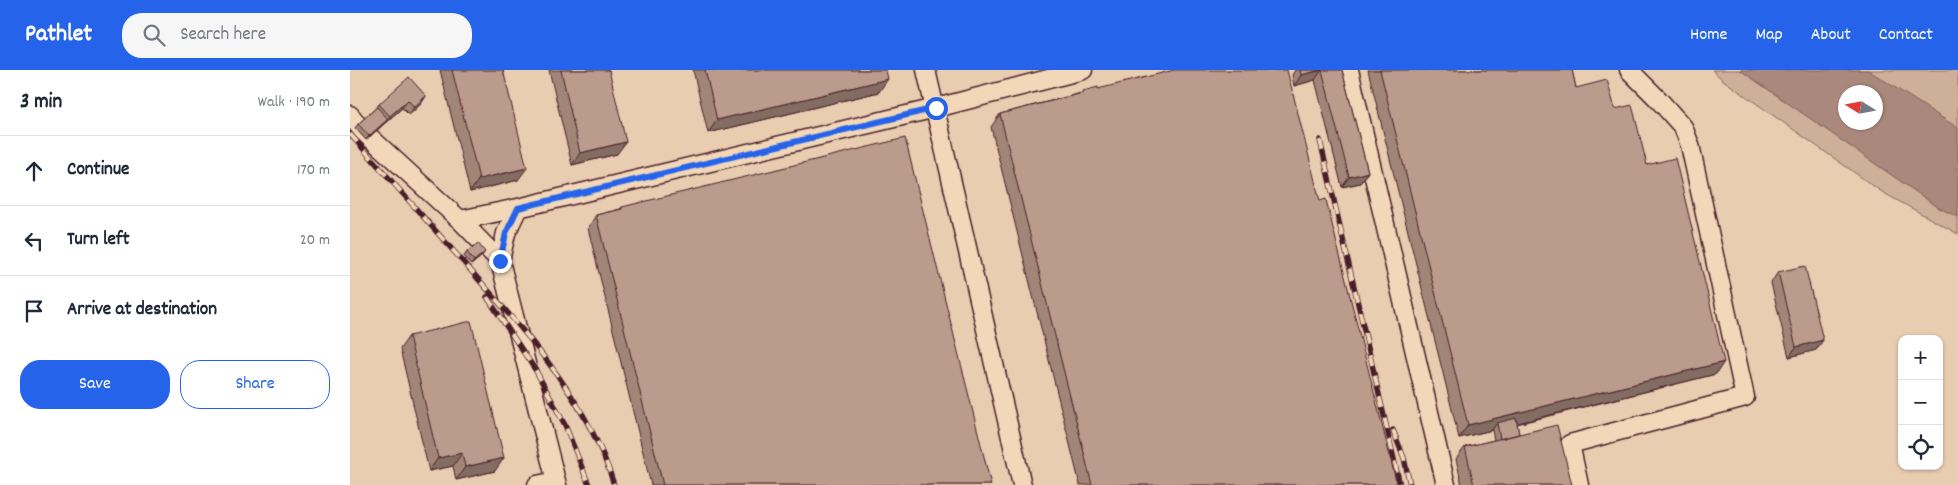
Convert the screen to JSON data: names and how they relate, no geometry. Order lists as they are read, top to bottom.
{
  "north": "left",
  "page": {
    "header": "Pathlet",
    "search": "Search here",
    "nav": [
      "Home",
      "Map",
      "About",
      "Contact"
    ],
    "heading": ["3 min", "Walk · 190 m"],
    "list": [
      ["Continue", "170 m"],
      ["Turn left", "20 m"],
      "Arrive at destination"
    ],
    "map_buttons": ["+", "−"],
    "buttons": ["Save", "Share"]
  }
}
